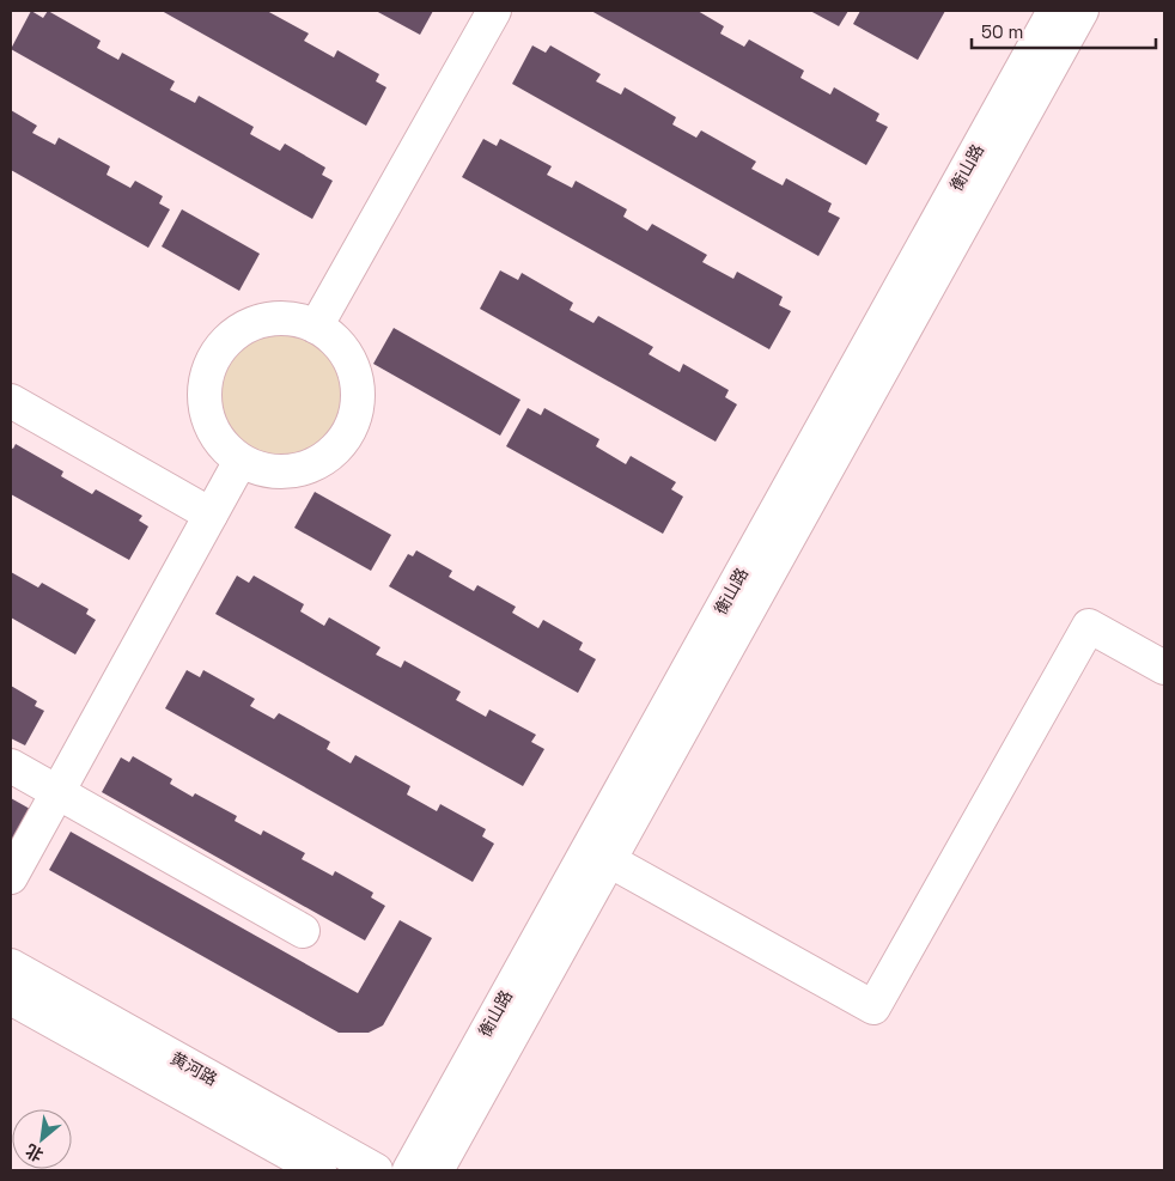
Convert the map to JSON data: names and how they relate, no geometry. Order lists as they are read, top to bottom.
{
  "streets": {
    "street": ["衡山路", "黄河路"]
  },
  "scale_bar": "50 m",
  "north": "bottom left"
}
